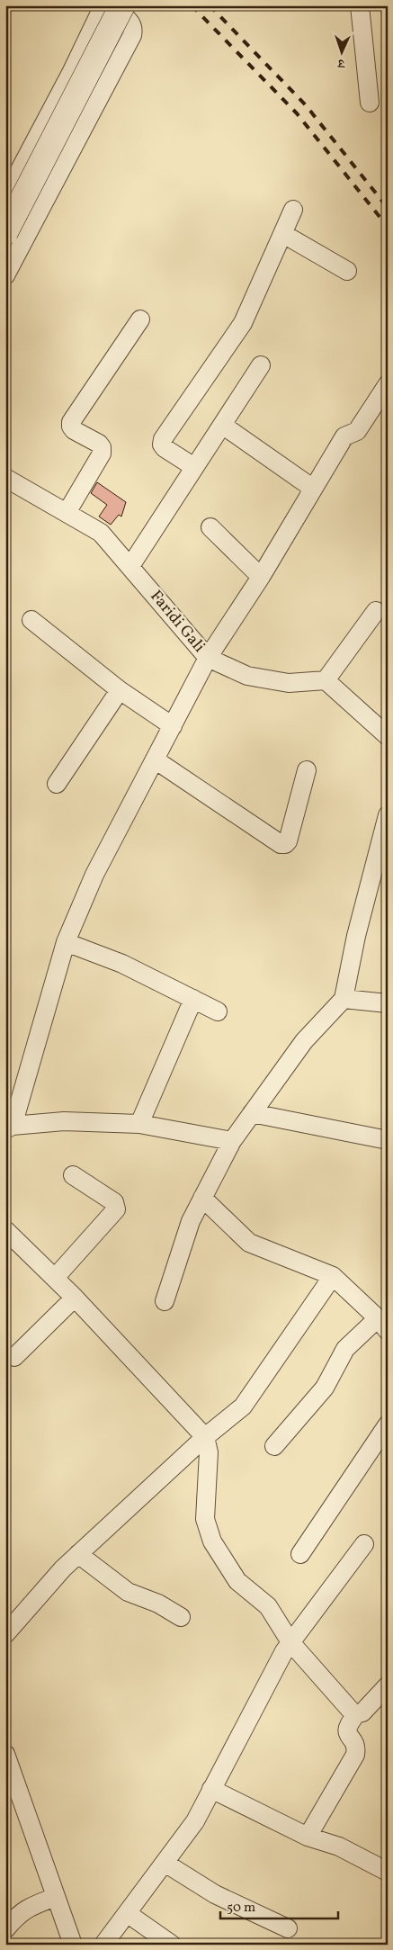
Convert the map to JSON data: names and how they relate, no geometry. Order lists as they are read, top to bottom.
{
  "streets": {
    "street": ["Faridi Gali"]
  },
  "scale_bar": "50 m",
  "north": "bottom"
}
